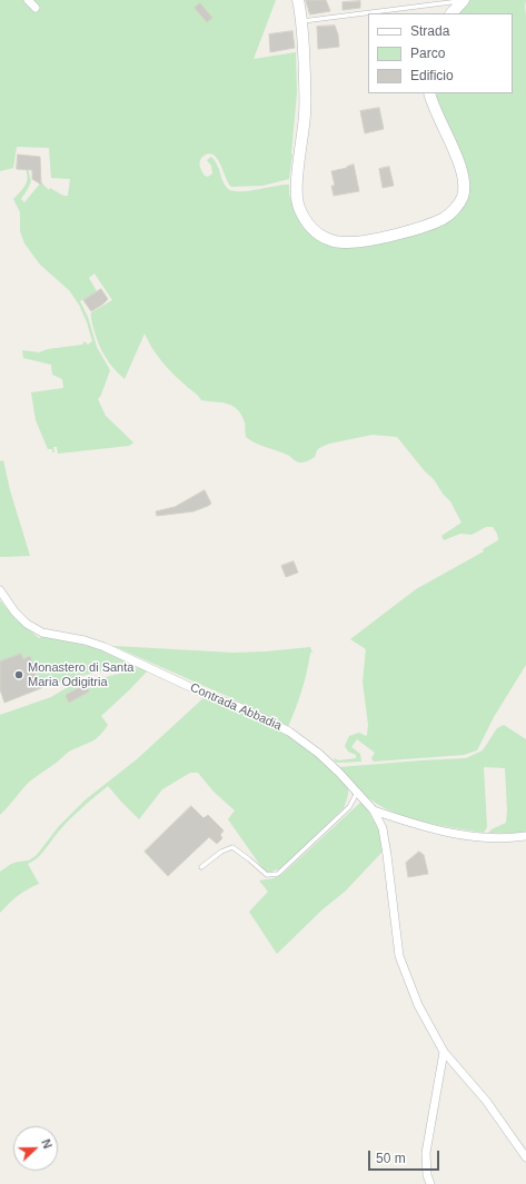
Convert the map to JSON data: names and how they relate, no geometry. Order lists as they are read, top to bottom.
{
  "streets": {
    "street": ["Contrada Abbadia"]
  },
  "places": ["Monastero di Santa Maria Odigitria"],
  "legend": ["Strada", "Parco", "Edificio"],
  "scale_bar": "50 m",
  "north": "right"
}
